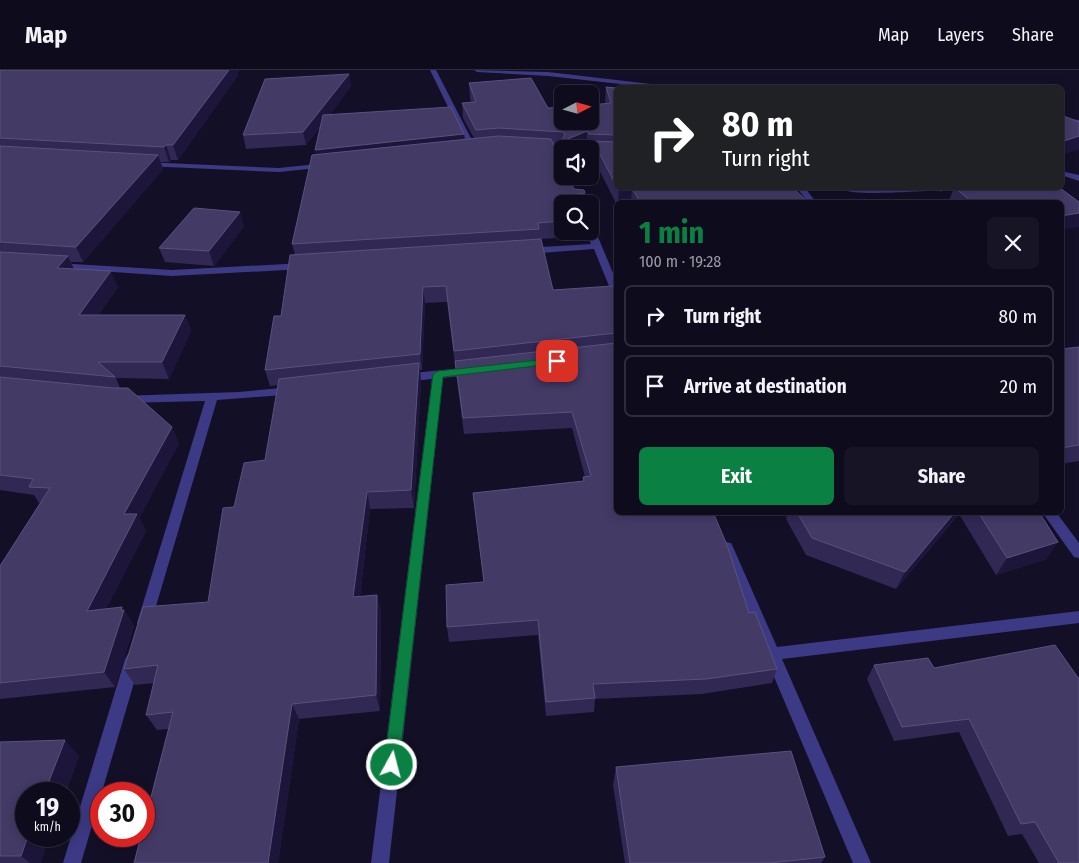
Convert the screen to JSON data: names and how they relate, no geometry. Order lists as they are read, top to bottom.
{
  "north": "right",
  "page": {
    "header": "Map",
    "nav": ["Map", "Layers", "Share"],
    "turn": ["80 m", "Turn right"],
    "heading": ["1 min", "100 m · 19:28"],
    "list": [
      {
        "name": "Turn right",
        "value": "80 m"
      },
      {
        "name": "Arrive at destination",
        "value": "20 m"
      }
    ],
    "buttons": ["Exit", "Share"],
    "speed": "19 km/h",
    "limit": "30"
  }
}
